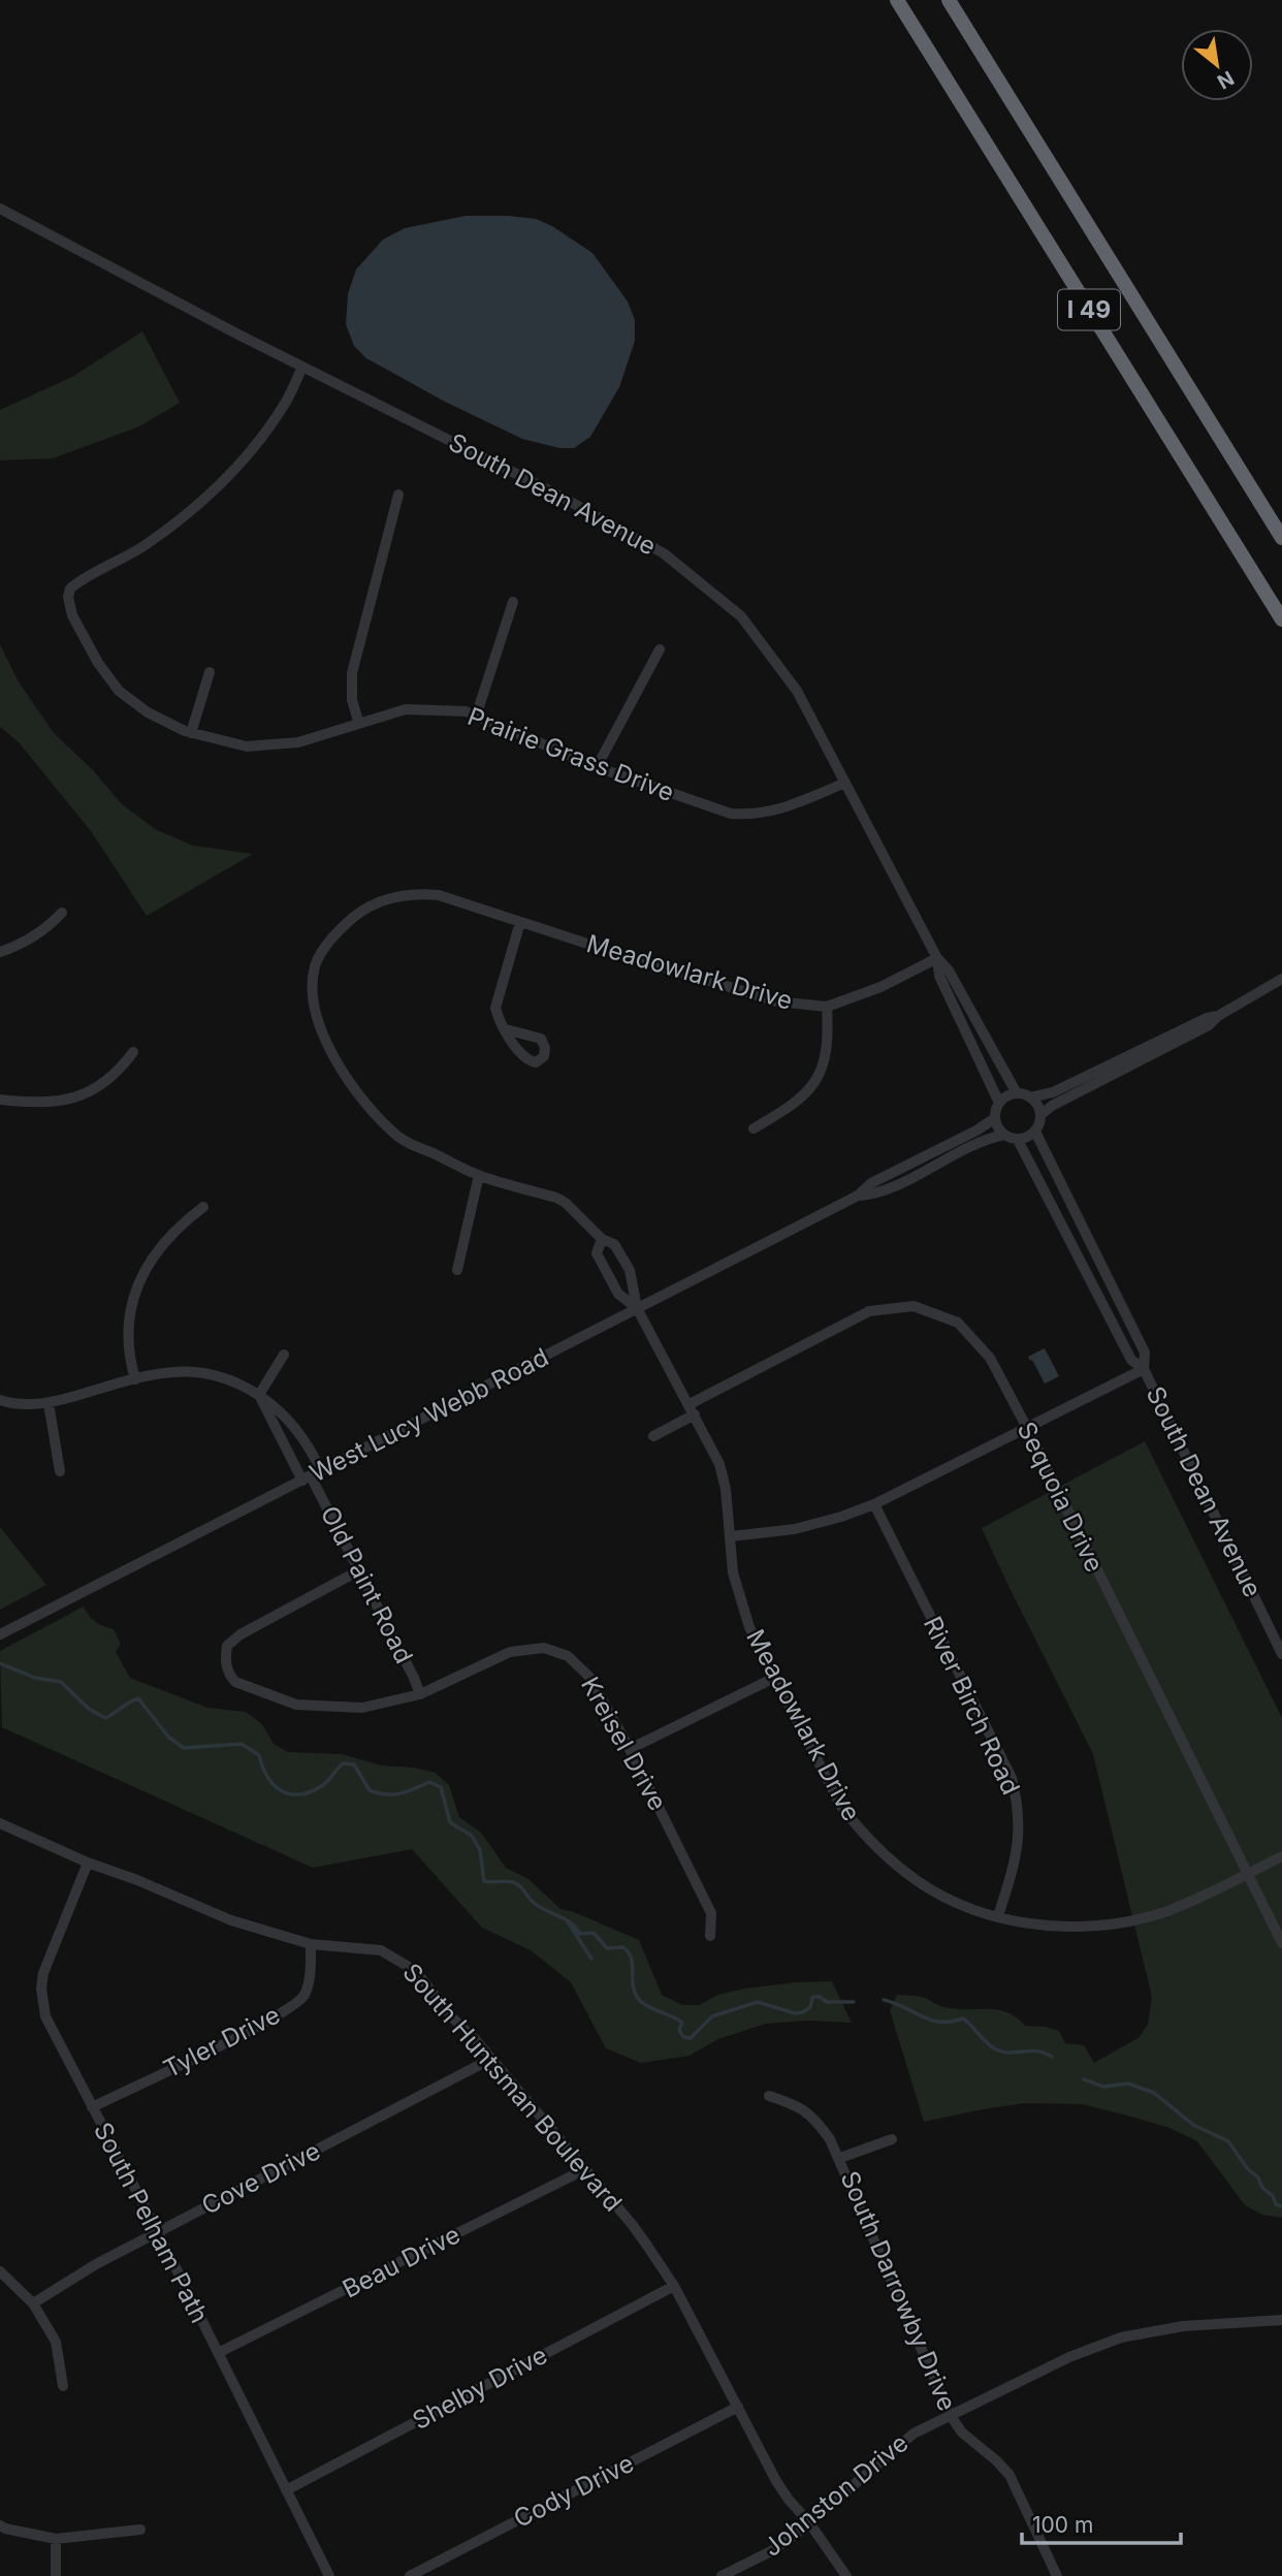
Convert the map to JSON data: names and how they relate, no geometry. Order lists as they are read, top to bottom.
{
  "streets": {
    "highway": ["I 49"],
    "street": [
      "South Dean Avenue",
      "Prairie Grass Drive",
      "Meadowlark Drive",
      "West Lucy Webb Road",
      "Sequoia Drive",
      "Old Paint Road",
      "River Birch Road",
      "Kreisel Drive",
      "Tyler Drive",
      "South Huntsman Boulevard",
      "Cove Drive",
      "South Pelham Path",
      "Beau Drive",
      "South Darrowby Drive",
      "Shelby Drive",
      "Cody Drive",
      "Johnston Drive"
    ]
  },
  "crossings": [
    ["South Dean Avenue", "Prairie Grass Drive"],
    ["South Dean Avenue", "Meadowlark Drive"],
    ["South Dean Avenue", "West Lucy Webb Road"],
    ["Meadowlark Drive", "West Lucy Webb Road"],
    ["Meadowlark Drive", "Sequoia Drive"],
    ["Meadowlark Drive", "River Birch Road"],
    ["West Lucy Webb Road", "Old Paint Road"],
    ["Old Paint Road", "Kreisel Drive"],
    ["Tyler Drive", "South Huntsman Boulevard"],
    ["Tyler Drive", "South Pelham Path"],
    ["South Huntsman Boulevard", "Cove Drive"],
    ["South Huntsman Boulevard", "South Pelham Path"],
    ["South Huntsman Boulevard", "Beau Drive"],
    ["South Huntsman Boulevard", "Shelby Drive"],
    ["South Huntsman Boulevard", "Cody Drive"],
    ["South Huntsman Boulevard", "Johnston Drive"],
    ["Cove Drive", "South Pelham Path"],
    ["South Pelham Path", "Beau Drive"],
    ["South Pelham Path", "Shelby Drive"],
    ["South Darrowby Drive", "Johnston Drive"]
  ],
  "scale_bar": "100 m",
  "north": "bottom right"
}
